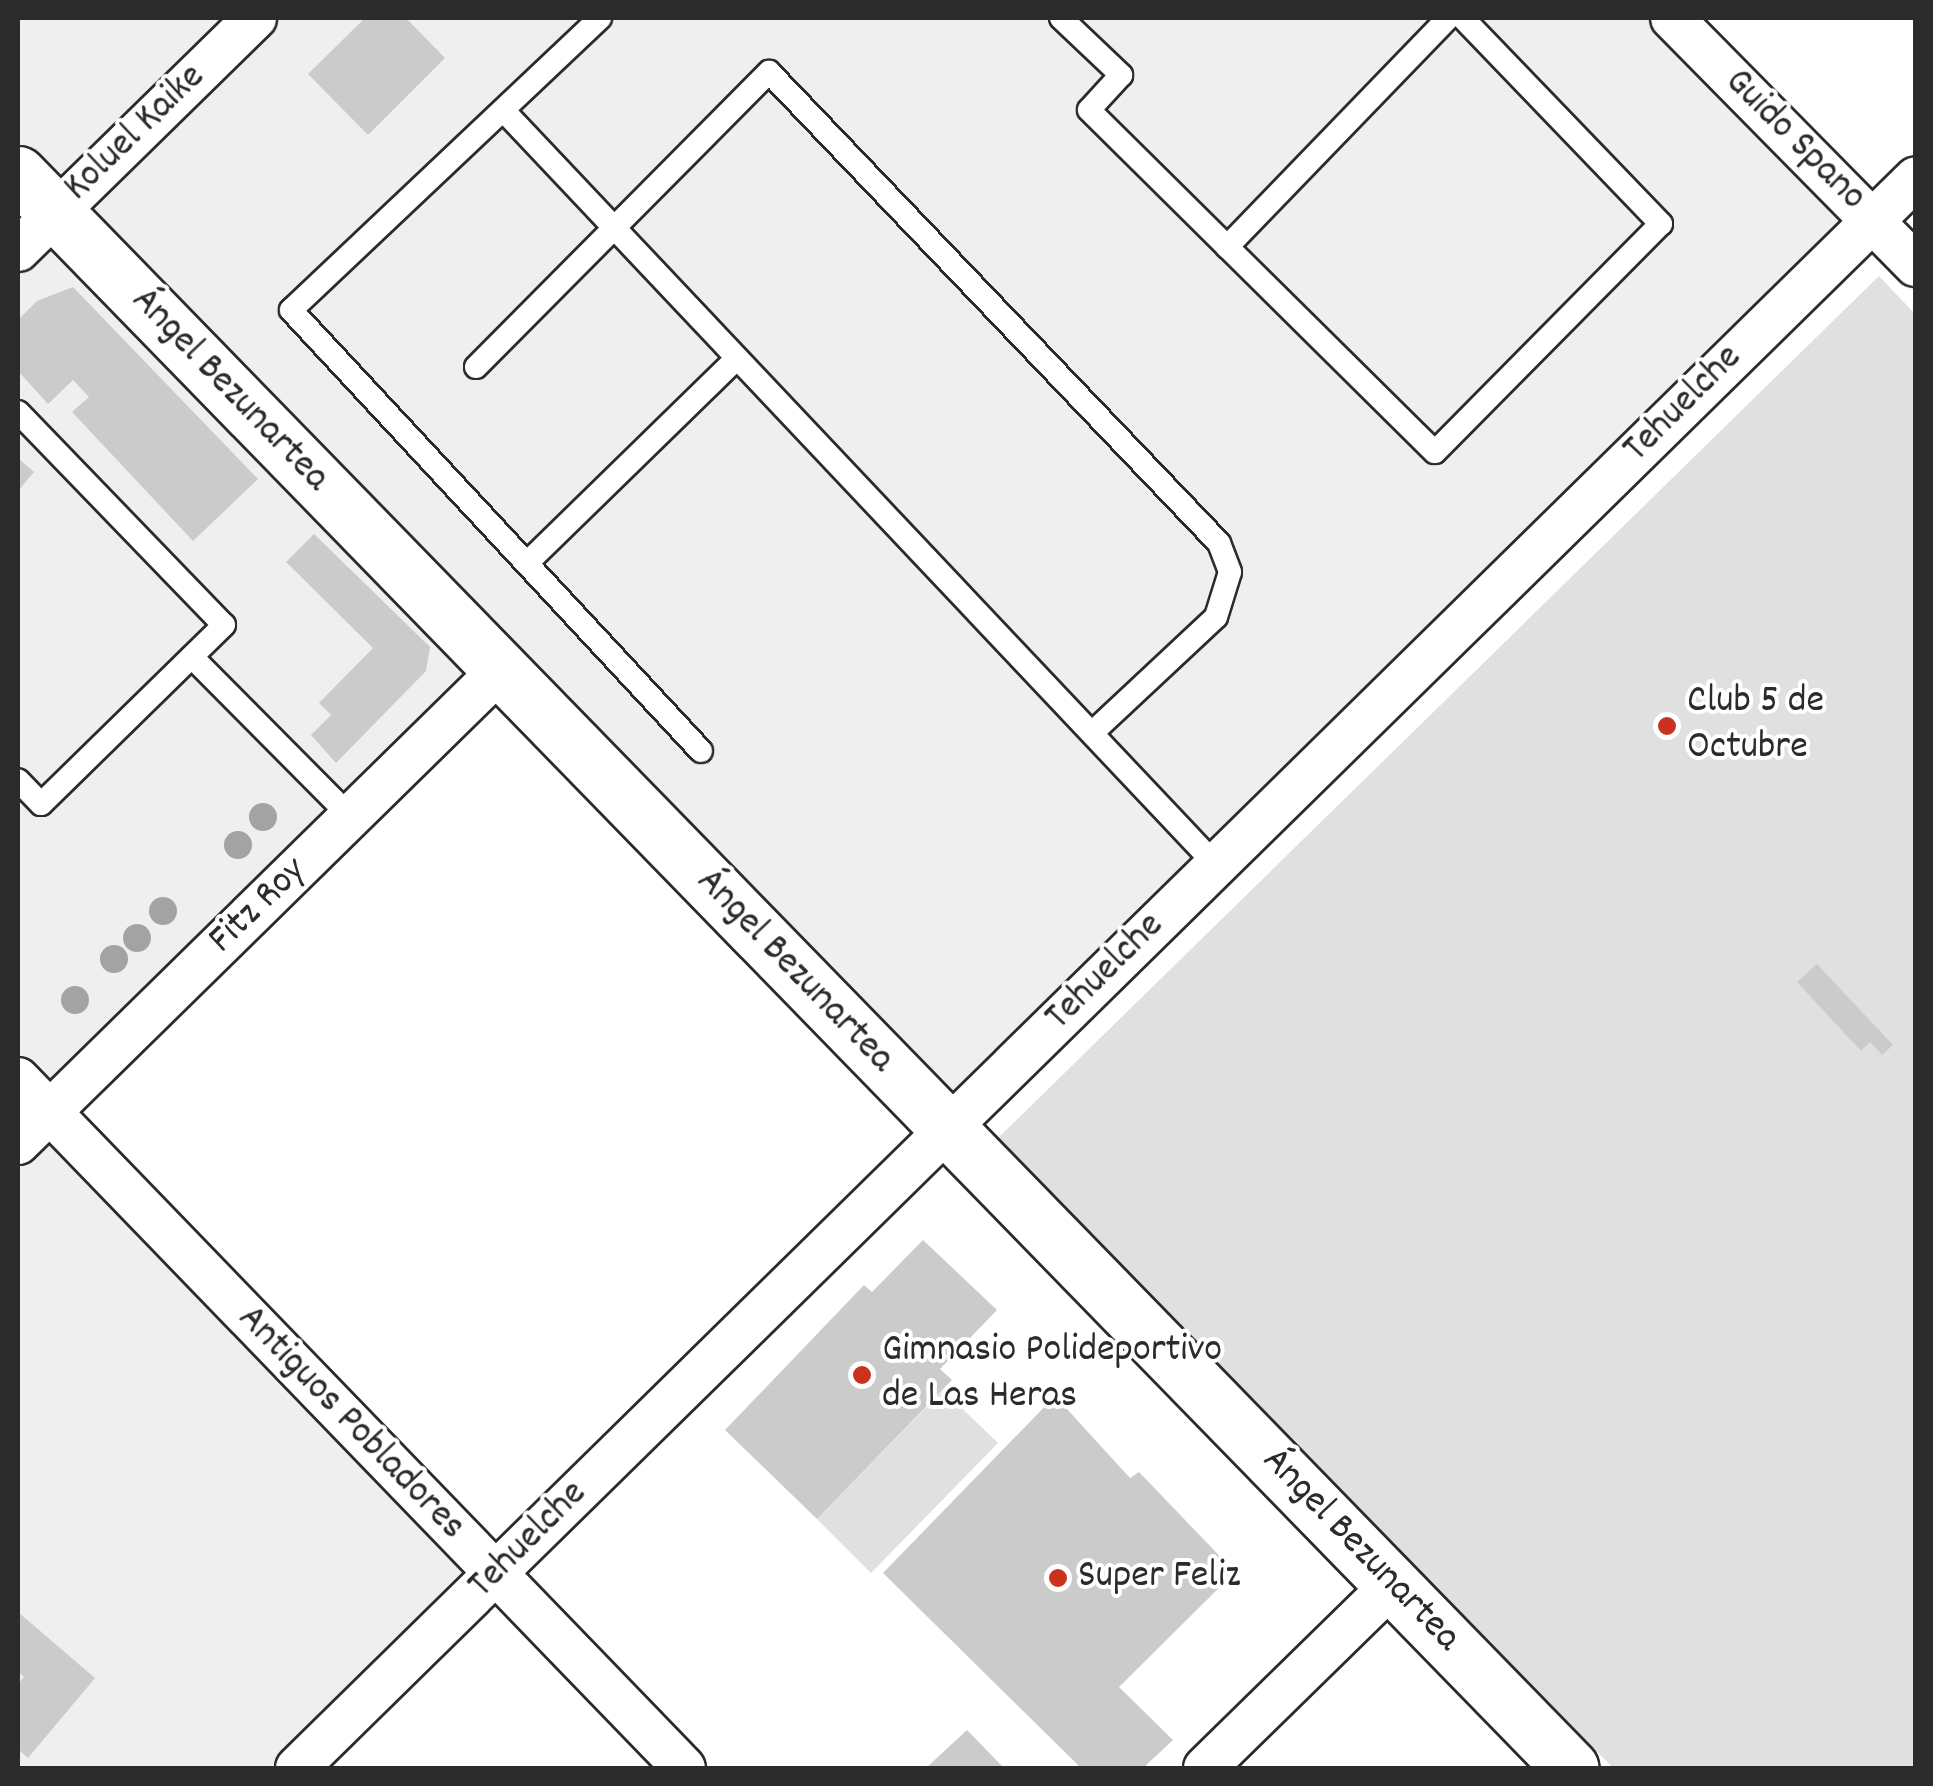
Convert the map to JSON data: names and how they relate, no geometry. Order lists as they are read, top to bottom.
{
  "streets": {
    "street": [
      "Koluel Kaike",
      "Guido Spano",
      "Ángel Bezunartea",
      "Tehuelche",
      "Fitz Roy",
      "Antiguos Pobladores"
    ]
  },
  "crossings": [
    ["Koluel Kaike", "Ángel Bezunartea"],
    ["Guido Spano", "Tehuelche"],
    ["Ángel Bezunartea", "Tehuelche"],
    ["Ángel Bezunartea", "Fitz Roy"],
    ["Tehuelche", "Antiguos Pobladores"],
    ["Fitz Roy", "Antiguos Pobladores"]
  ],
  "places": ["Club 5 de Octubre", "Gimnasio Polideportivo de Las Heras", "Super Feliz"]
}
